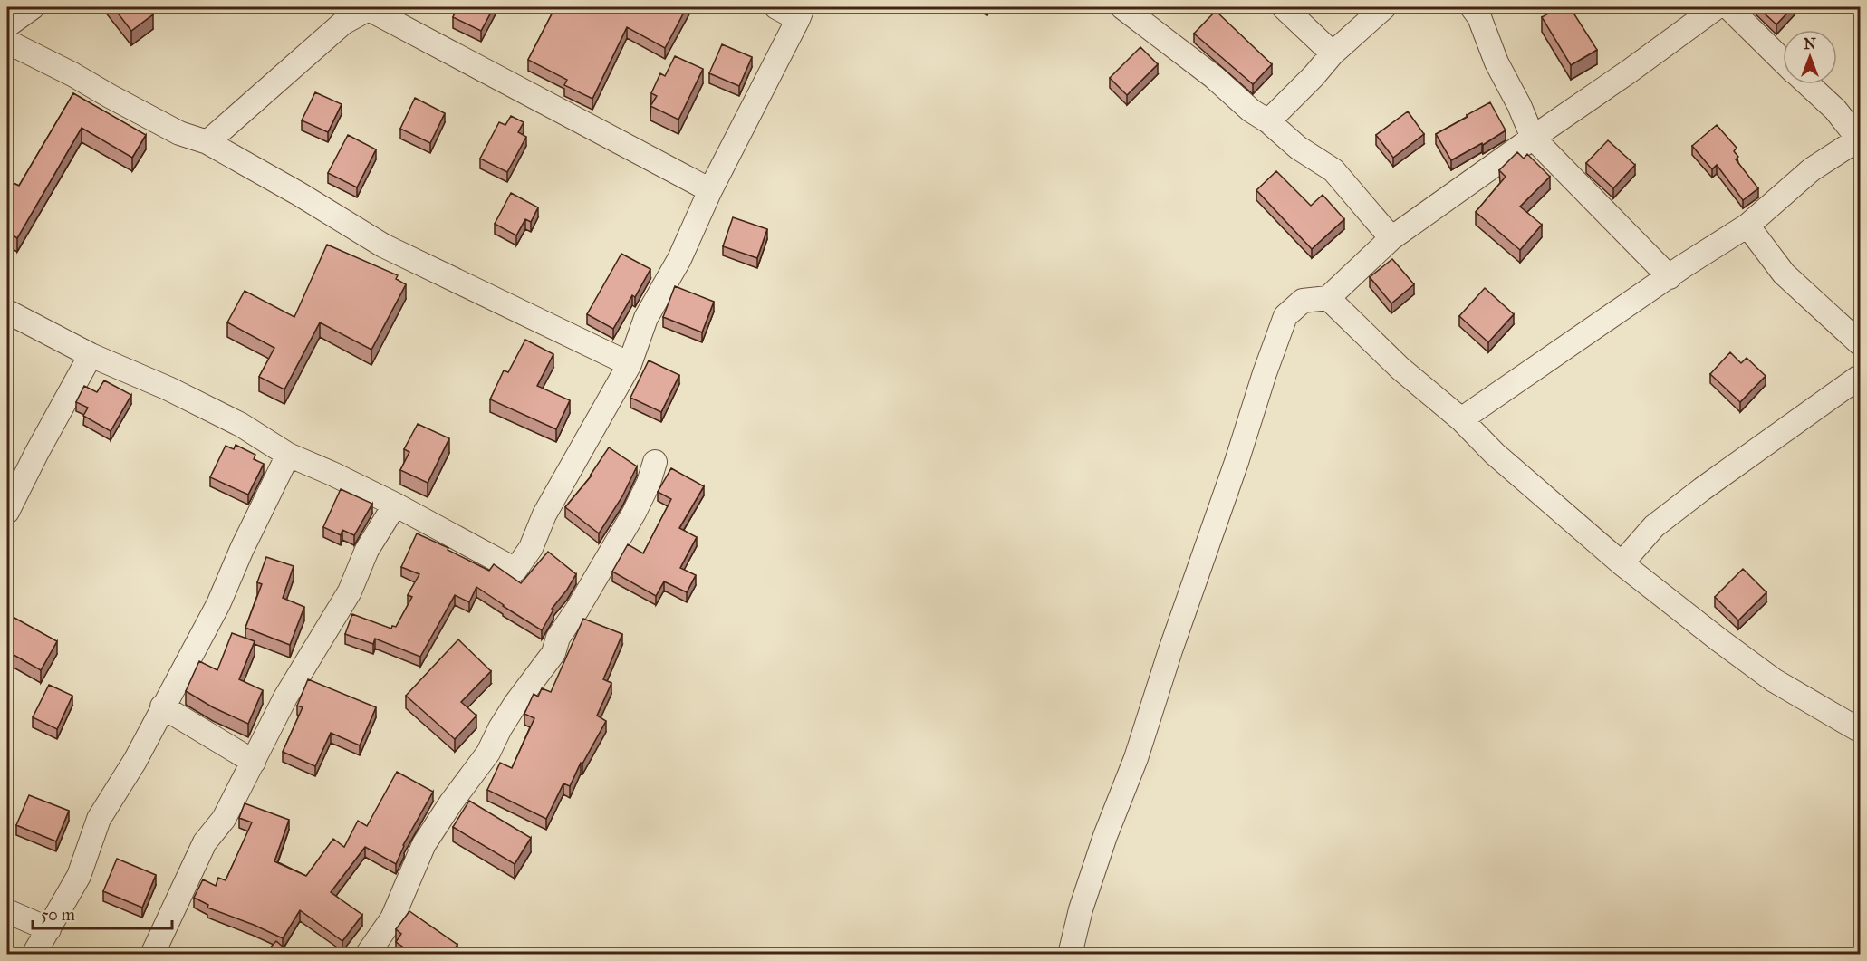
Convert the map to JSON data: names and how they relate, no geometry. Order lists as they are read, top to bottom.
{
  "scale_bar": "50 m",
  "north": "top"
}
